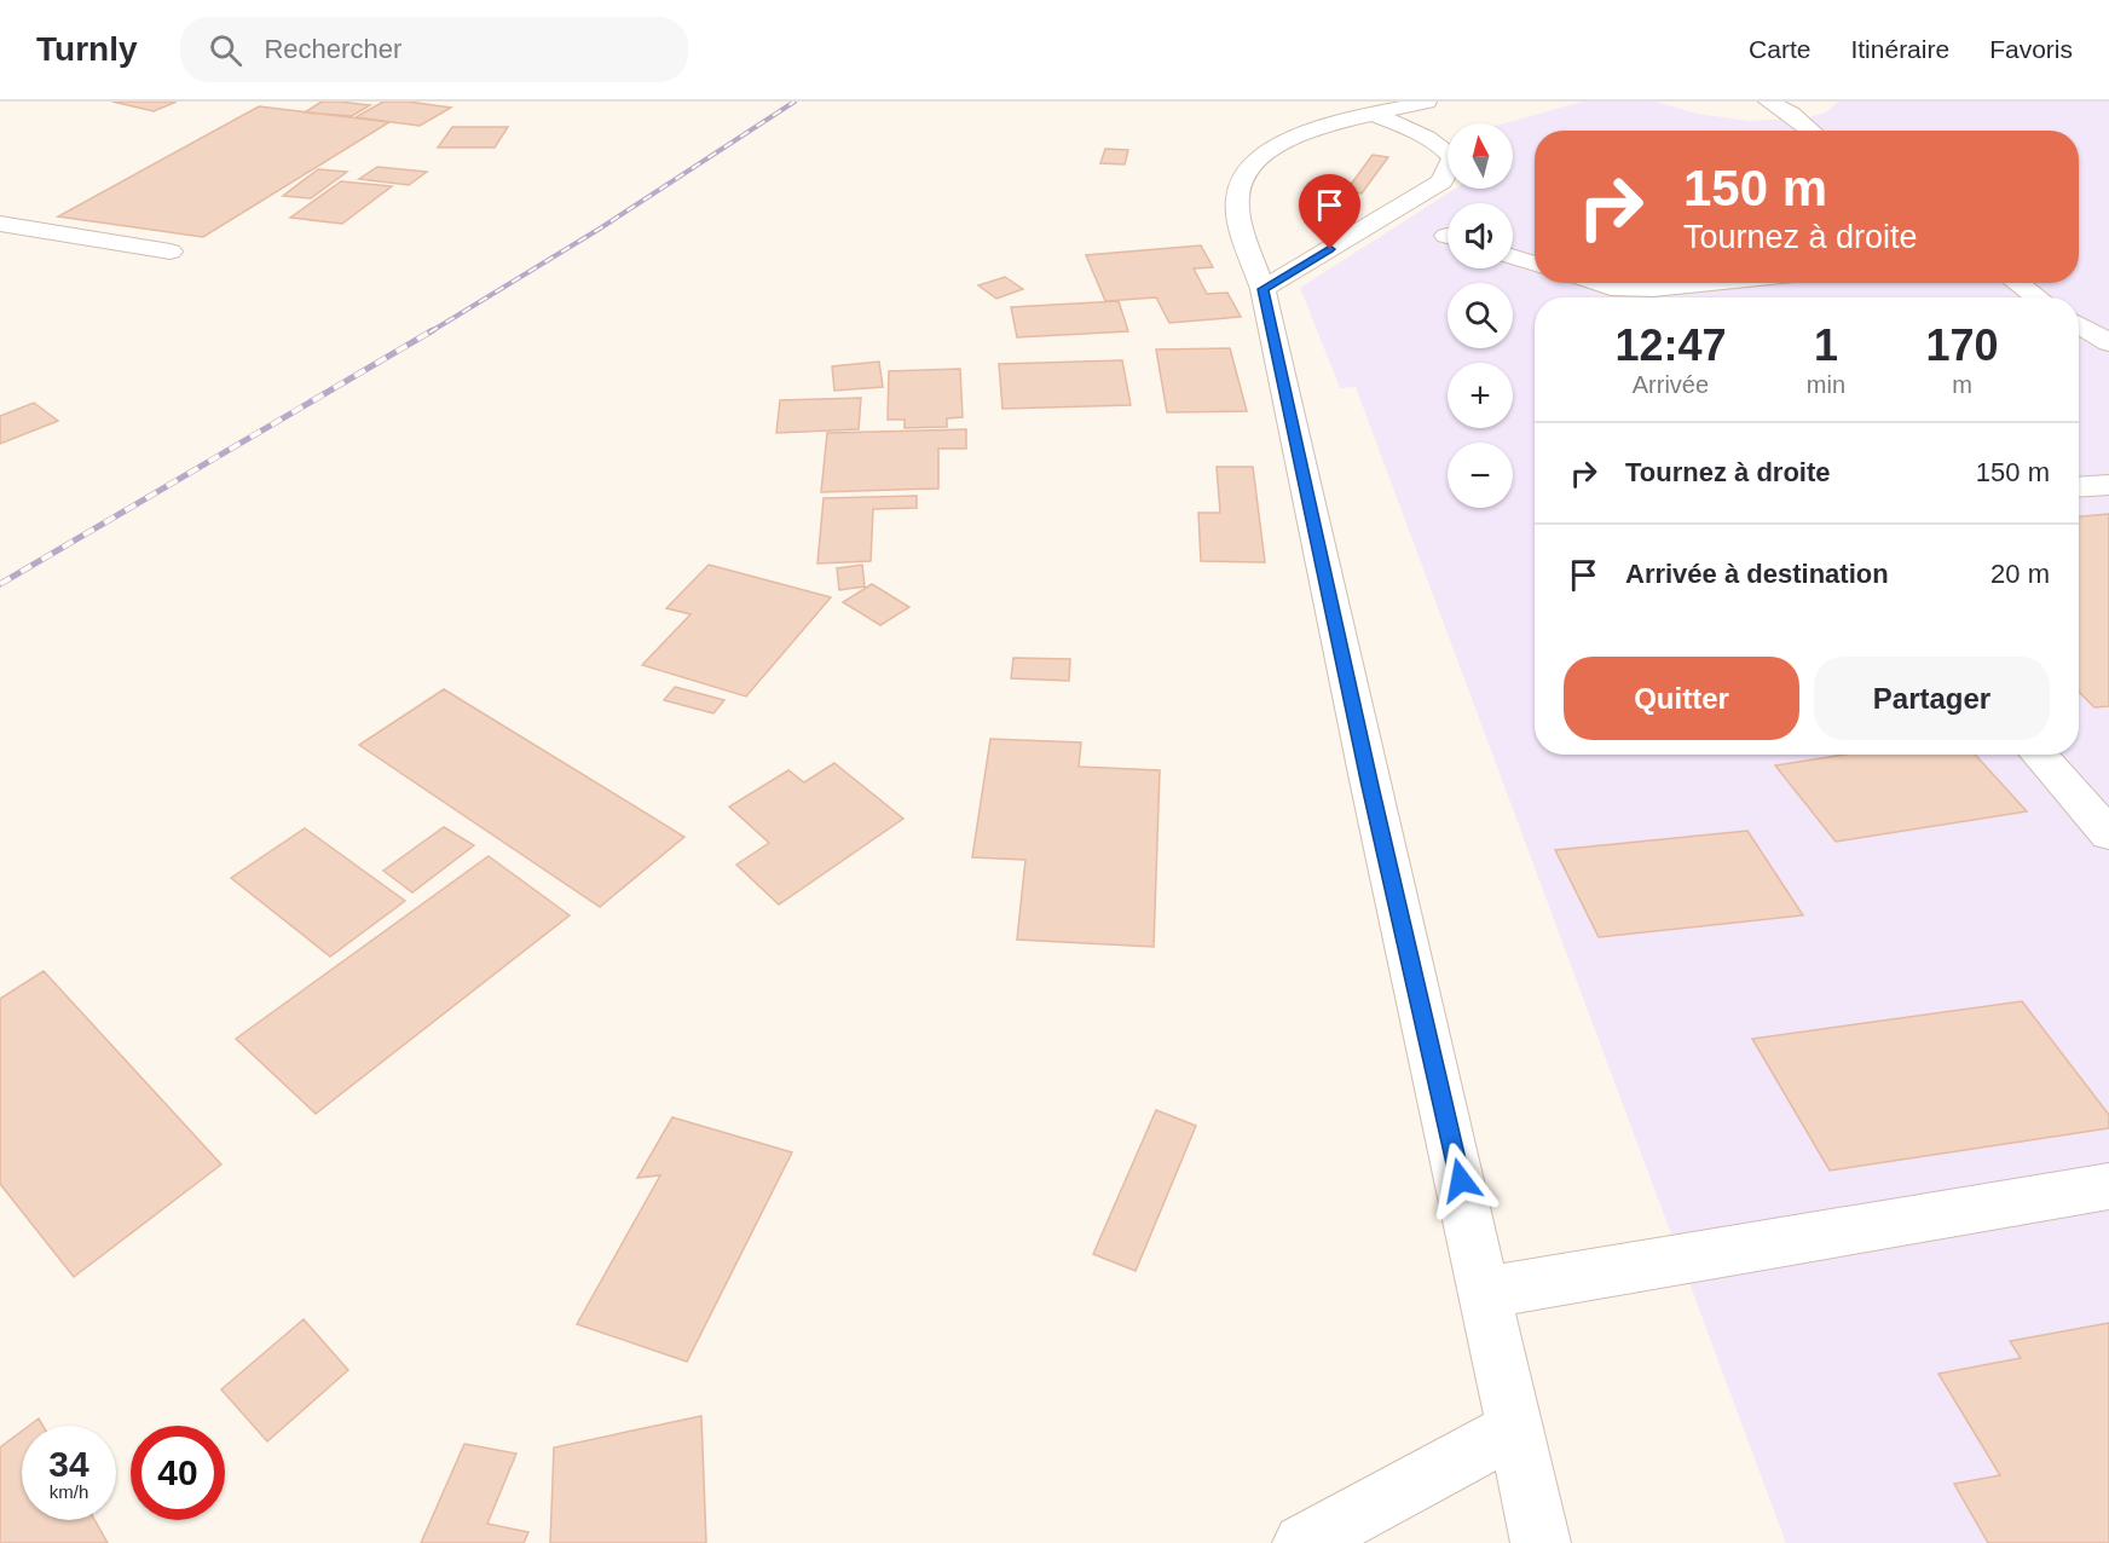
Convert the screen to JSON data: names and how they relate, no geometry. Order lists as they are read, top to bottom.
{
  "north": "top",
  "page": {
    "header": "Turnly",
    "search": "Rechercher",
    "nav": ["Carte", "Itinéraire", "Favoris"],
    "map_buttons": ["+", "−"],
    "turn": ["150 m", "Tournez à droite"],
    "eta": [
      "12:47",
      "Arrivée",
      "1",
      "min",
      "170",
      "m"
    ],
    "list": [
      {
        "name": "Tournez à droite",
        "value": "150 m"
      },
      {
        "name": "Arrivée à destination",
        "value": "20 m"
      }
    ],
    "buttons": ["Quitter", "Partager"],
    "speed": "34 km/h",
    "limit": "40"
  }
}
